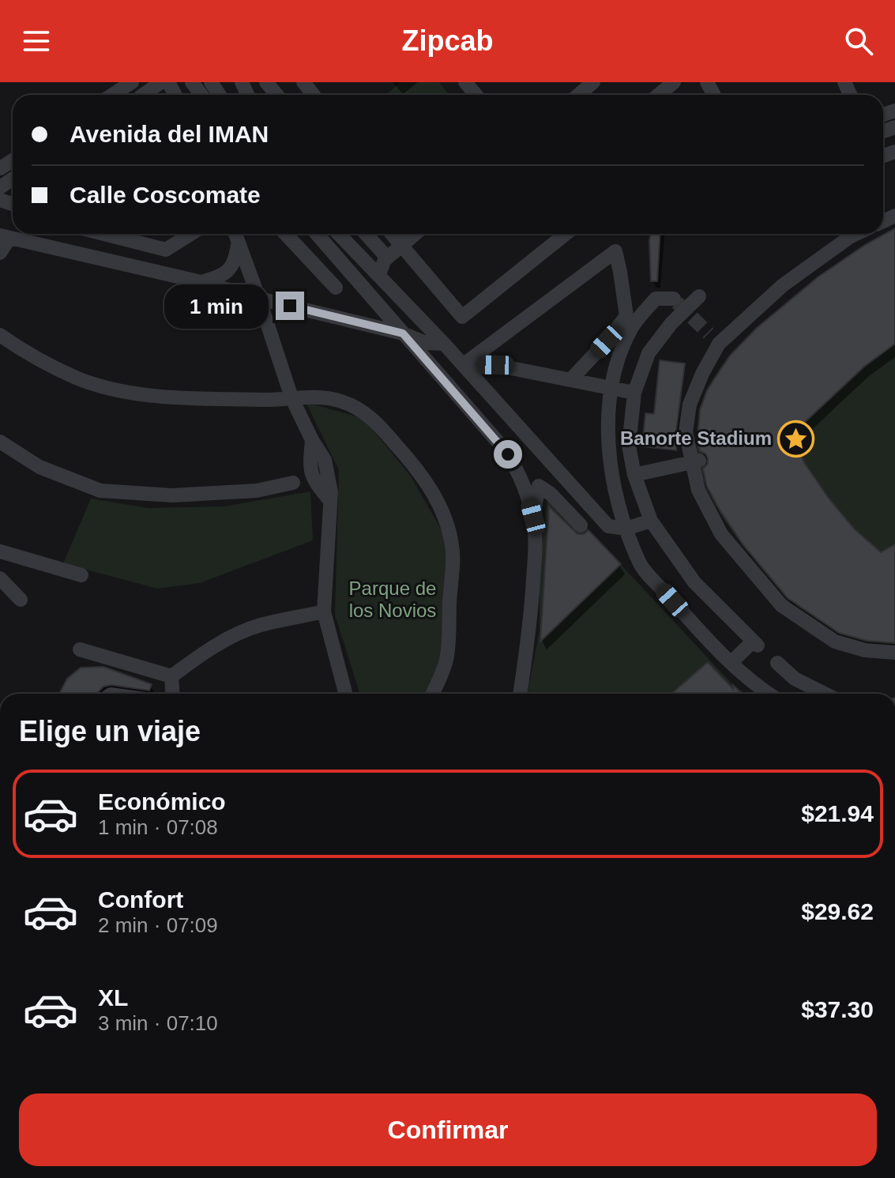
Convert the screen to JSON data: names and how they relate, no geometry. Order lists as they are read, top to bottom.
{
  "parks": ["Parque de los Novios"],
  "places": {
    "place": ["Banorte Stadium"]
  },
  "page": {
    "header": "Zipcab",
    "banner": ["Avenida del IMAN", "Calle Coscomate"],
    "bubble": "1 min",
    "heading": "Elige un viaje",
    "list": [
      {
        "name": "Económico",
        "note": "1 min · 07:08",
        "value": "$21.94"
      },
      {
        "name": "Confort",
        "note": "2 min · 07:09",
        "value": "$29.62"
      },
      {
        "name": "XL",
        "note": "3 min · 07:10",
        "value": "$37.30"
      }
    ],
    "buttons": "Confirmar"
  }
}
